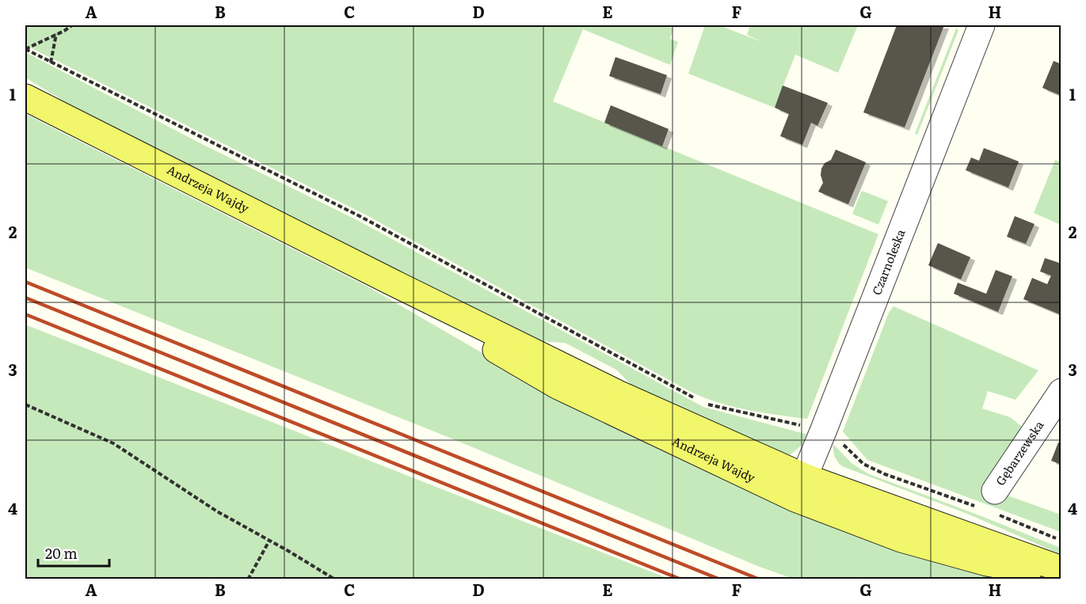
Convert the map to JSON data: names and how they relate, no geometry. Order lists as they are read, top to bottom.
{
  "streets": {
    "main road": ["Andrzeja Wajdy"],
    "street": ["Czarnoleska", "Gębarzewska"]
  },
  "crossings": [
    ["Andrzeja Wajdy", "Czarnoleska"]
  ],
  "scale_bar": "20 m",
  "grid": {
    "columns": [
      "A",
      "B",
      "C",
      "D",
      "E",
      "F",
      "G",
      "H"
    ],
    "rows": [
      "1",
      "2",
      "3",
      "4"
    ]
  }
}
